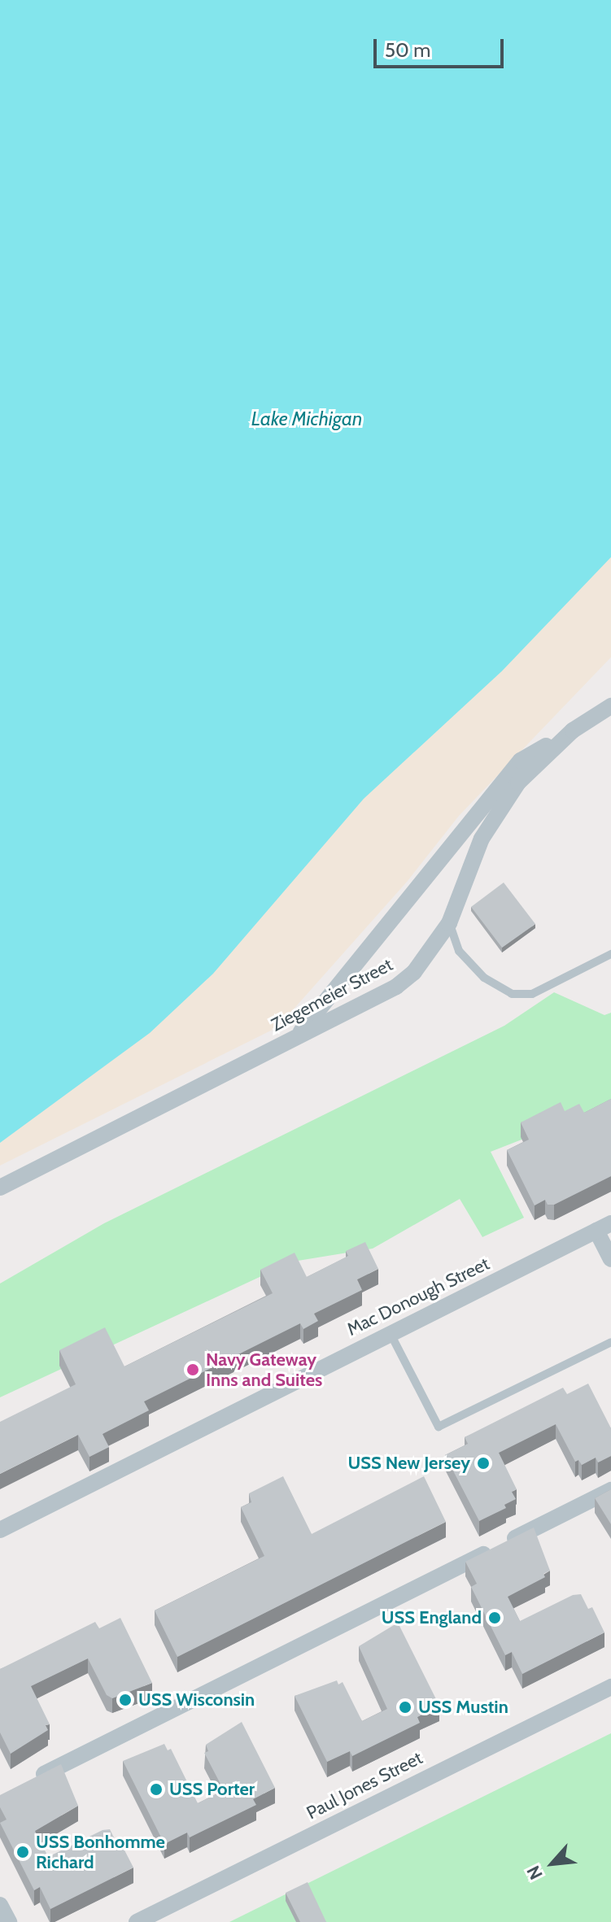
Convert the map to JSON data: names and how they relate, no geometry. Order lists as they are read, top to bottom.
{
  "streets": {
    "street": ["Ziegemeier Street", "Mac Donough Street", "Paul Jones Street"]
  },
  "water": ["Lake Michigan"],
  "places": [
    "Navy Gateway Inns and Suites",
    "USS New Jersey",
    "USS England",
    "USS Wisconsin",
    "USS Mustin",
    "USS Porter",
    "USS Bonhomme Richard"
  ],
  "scale_bar": "50 m",
  "north": "bottom left"
}
